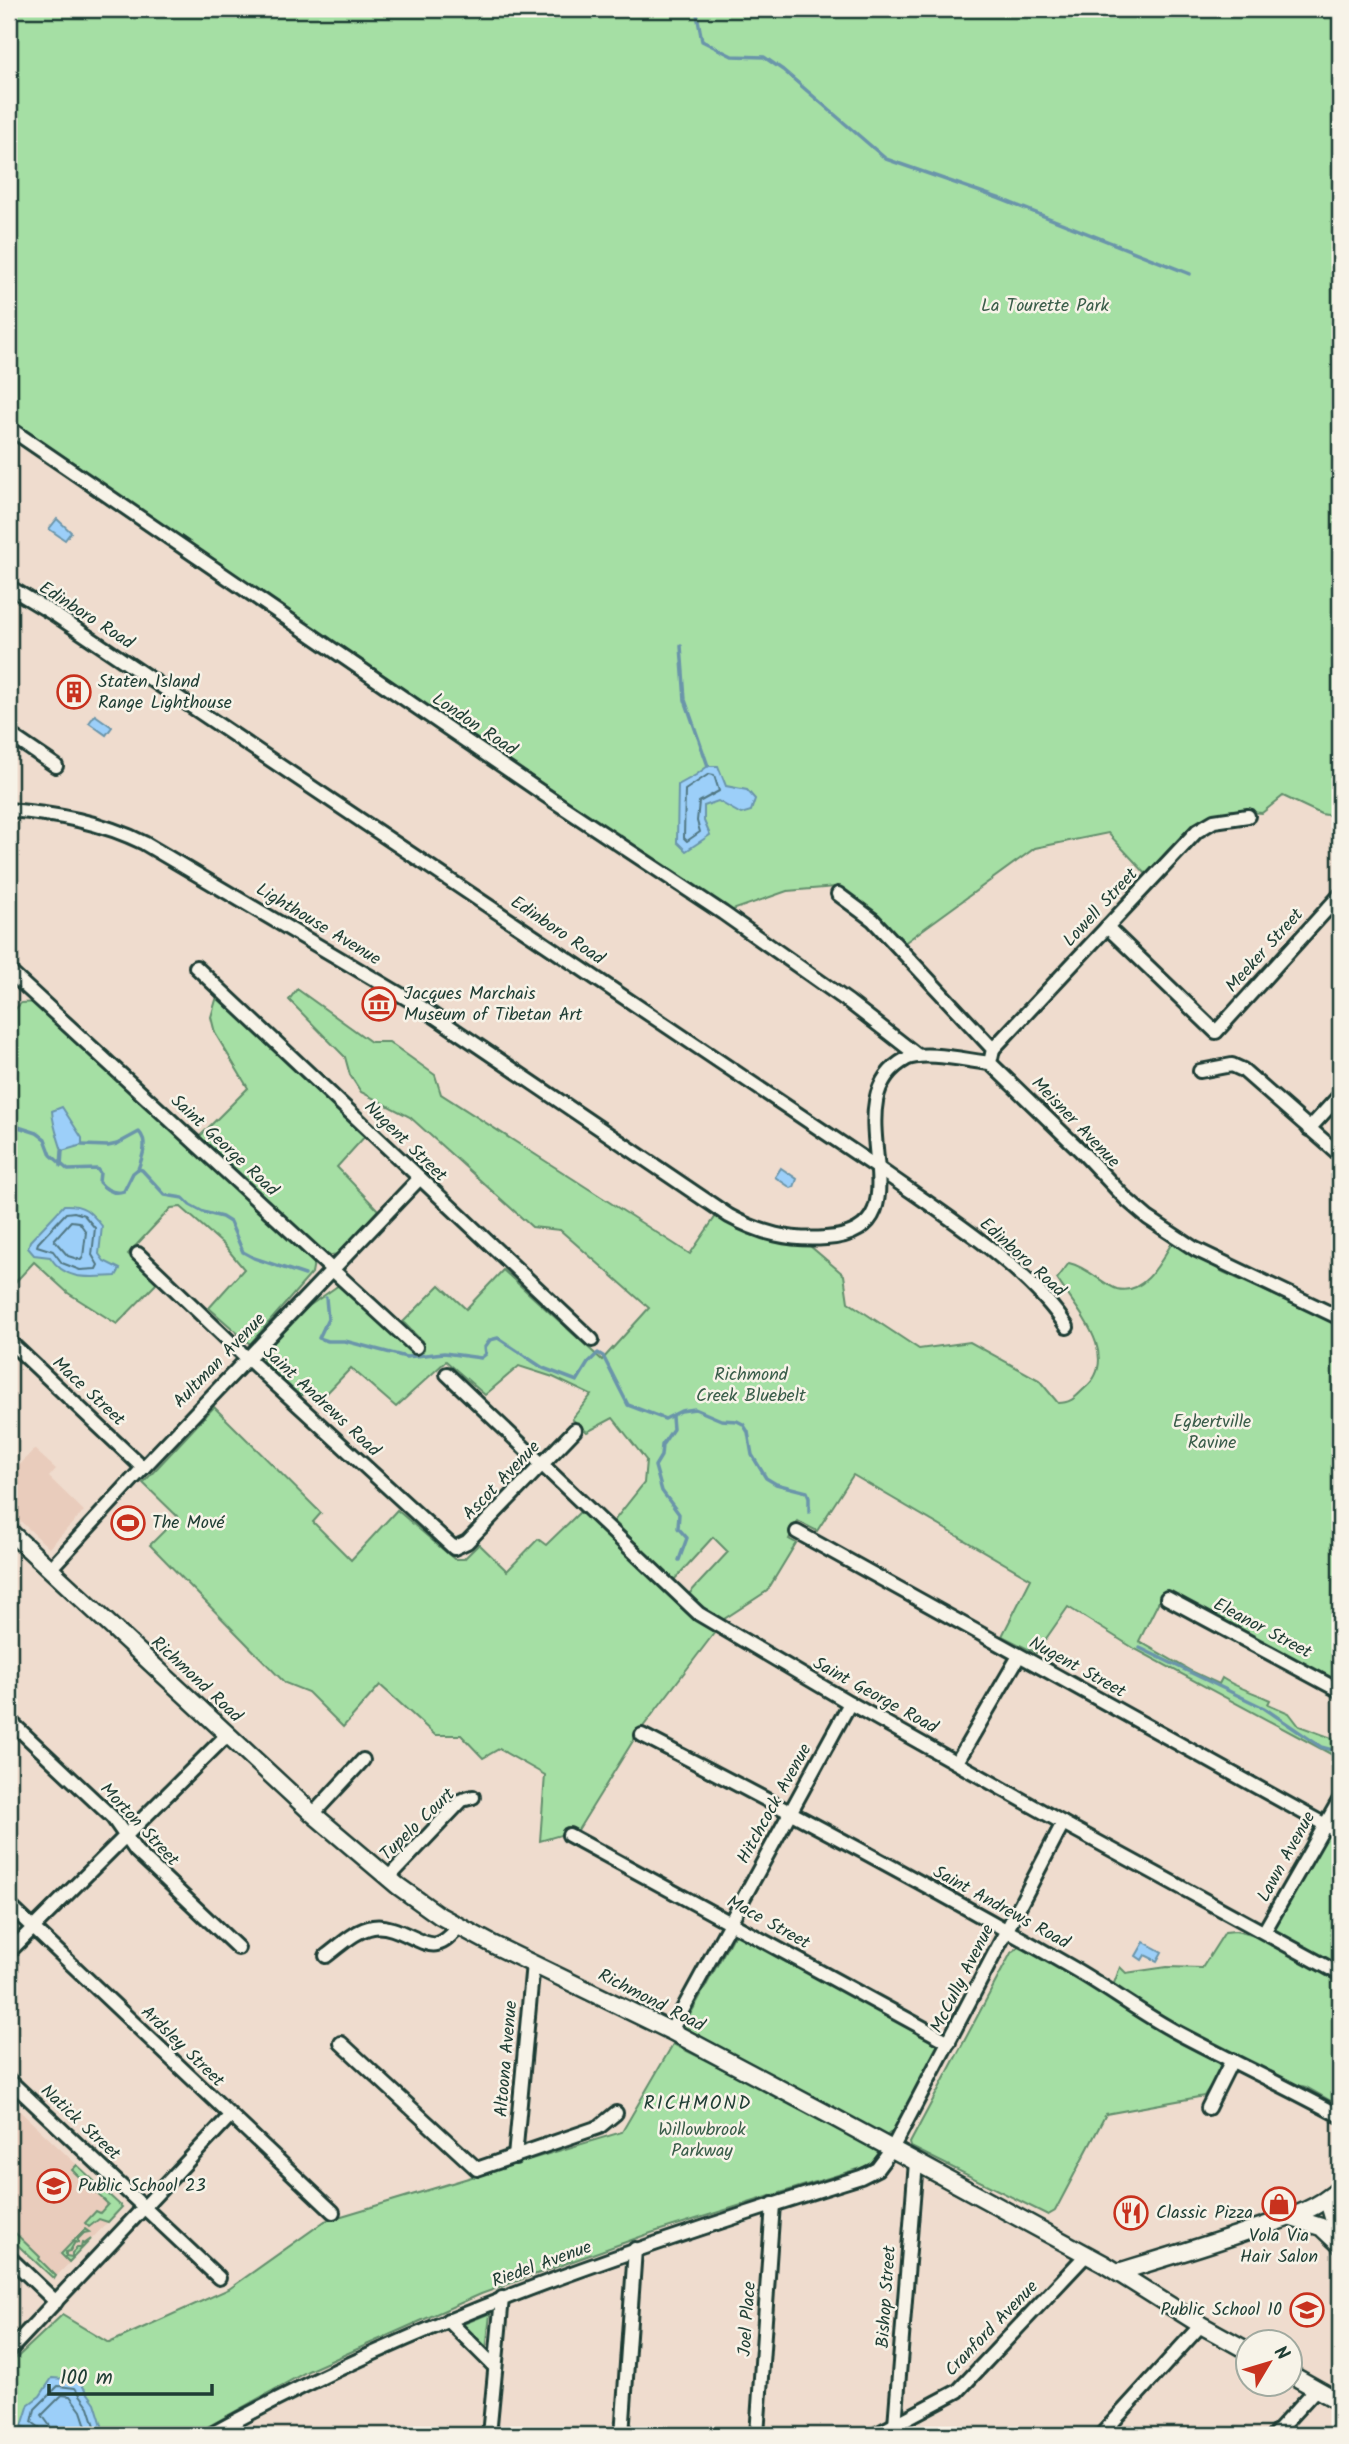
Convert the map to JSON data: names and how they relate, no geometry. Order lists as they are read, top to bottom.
{
  "streets": {
    "street": [
      "Edinboro Road",
      "London Road",
      "Lowell Street",
      "Lighthouse Avenue",
      "Meeker Street",
      "Meisner Avenue",
      "Nugent Street",
      "Saint George Road",
      "Aultman Avenue",
      "Mace Street",
      "Saint Andrews Road",
      "Ascot Avenue",
      "Eleanor Street",
      "Richmond Road",
      "Hitchcock Avenue",
      "Morton Street",
      "Tupelo Court",
      "Lawn Avenue",
      "McCully Avenue",
      "Ardsley Street",
      "Altoona Avenue",
      "Natick Street",
      "Riedel Avenue",
      "Bishop Street",
      "Joel Place",
      "Cranford Avenue"
    ]
  },
  "crossings": [
    ["Edinboro Road", "Lighthouse Avenue"],
    ["Lowell Street", "Meeker Street"],
    ["Nugent Street", "Aultman Avenue"],
    ["Nugent Street", "Lawn Avenue"],
    ["Saint George Road", "Aultman Avenue"],
    ["Saint George Road", "Ascot Avenue"],
    ["Saint George Road", "Hitchcock Avenue"],
    ["Saint George Road", "Lawn Avenue"],
    ["Saint George Road", "McCully Avenue"],
    ["Aultman Avenue", "Mace Street"],
    ["Aultman Avenue", "Saint Andrews Road"],
    ["Aultman Avenue", "Richmond Road"],
    ["Mace Street", "Hitchcock Avenue"],
    ["Mace Street", "McCully Avenue"],
    ["Saint Andrews Road", "Ascot Avenue"],
    ["Saint Andrews Road", "Hitchcock Avenue"],
    ["Saint Andrews Road", "McCully Avenue"],
    ["Richmond Road", "Hitchcock Avenue"],
    ["Richmond Road", "Tupelo Court"],
    ["Richmond Road", "McCully Avenue"],
    ["Richmond Road", "Altoona Avenue"],
    ["Richmond Road", "Riedel Avenue"],
    ["Richmond Road", "Bishop Street"],
    ["Richmond Road", "Cranford Avenue"],
    ["McCully Avenue", "Riedel Avenue"],
    ["Riedel Avenue", "Joel Place"],
    ["Bishop Street", "Cranford Avenue"]
  ],
  "districts": ["RICHMOND"],
  "parks": [
    "La Tourette Park",
    "Richmond Creek Bluebelt",
    "Egbertville Ravine",
    "Willowbrook Parkway"
  ],
  "places": {
    "building": ["Staten Island Range Lighthouse"],
    "museum": ["Jacques Marchais Museum of Tibetan Art"],
    "sports": ["The Mové"],
    "school or university": ["Public School 23", "Public School 10"],
    "shop": ["Vola Via Hair Salon"],
    "restaurant": ["Classic Pizza"]
  },
  "scale_bar": "100 m",
  "north": "top right"
}
